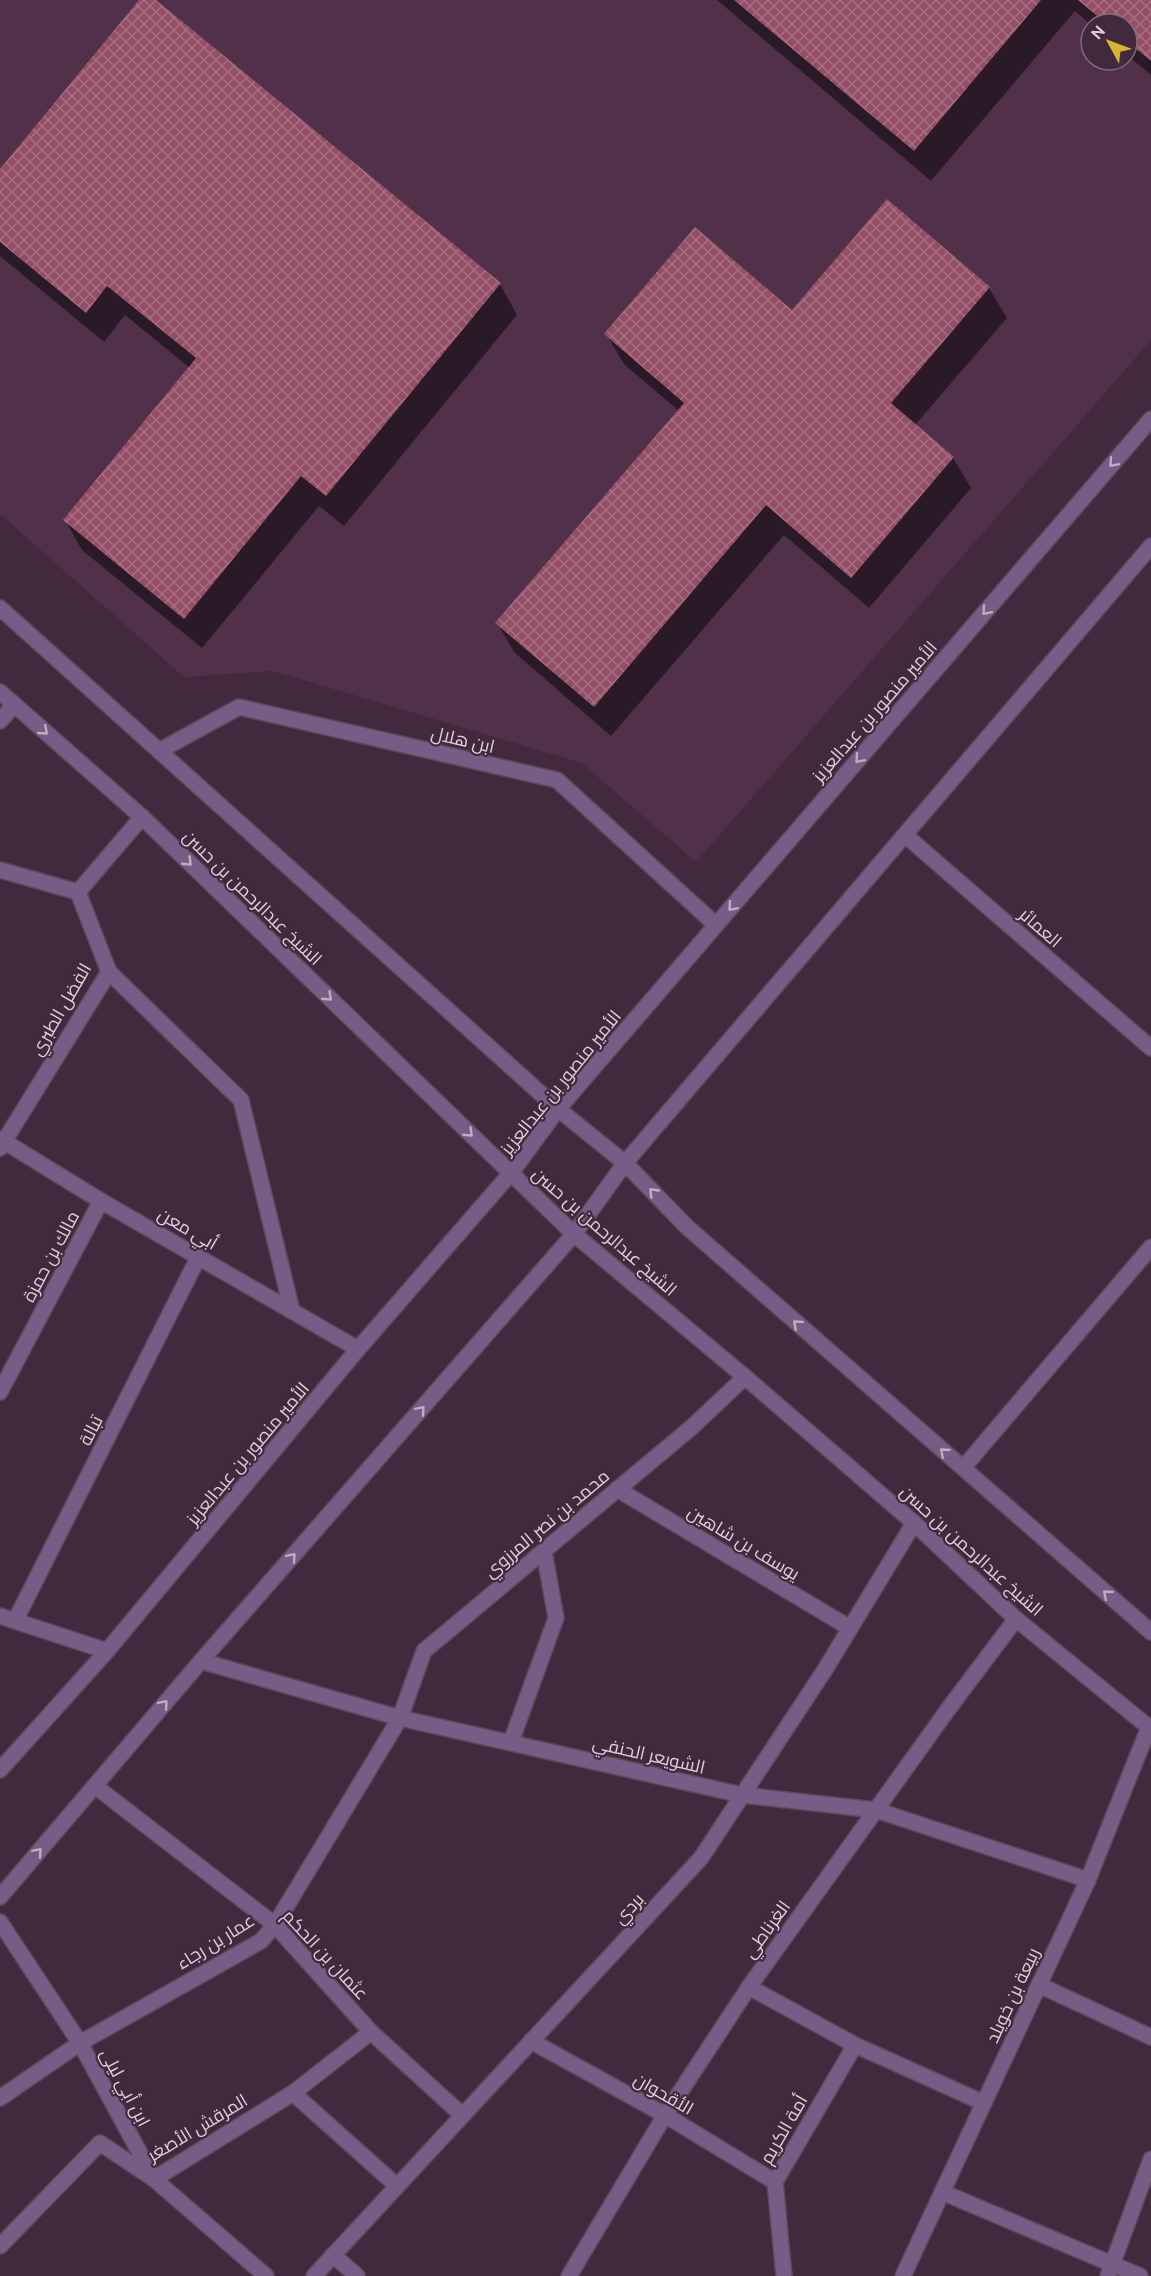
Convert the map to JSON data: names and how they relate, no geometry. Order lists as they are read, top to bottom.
{
  "streets": {
    "street": [
      "الأمير منصور بن عبدالعزيز",
      "ابن هلال",
      "الشيخ عبدالرحمن بن حسن",
      "العمائر",
      "الفضل الطبري",
      "أبي معن",
      "مالك بن حمزة",
      "تبالة",
      "محمد بن نصر المرزوي",
      "يوسف بن شاهين",
      "الشويعر الحنفي",
      "بردي",
      "الغرناطي",
      "عمار بن رجاء",
      "عثمان بن الحكم",
      "ربيعة بن خويلد",
      "ابن أبي ليلى",
      "الأقحوان",
      "المرقش الأصغر",
      "أمة الكريم"
    ]
  },
  "crossings": [
    ["الأمير منصور بن عبدالعزيز", "ابن هلال"],
    ["الأمير منصور بن عبدالعزيز", "الشيخ عبدالرحمن بن حسن"],
    ["الأمير منصور بن عبدالعزيز", "أبي معن"],
    ["الشيخ عبدالرحمن بن حسن", "محمد بن نصر المرزوي"],
    ["الشيخ عبدالرحمن بن حسن", "بردي"],
    ["الشيخ عبدالرحمن بن حسن", "الغرناطي"],
    ["الشيخ عبدالرحمن بن حسن", "ربيعة بن خويلد"],
    ["الفضل الطبري", "أبي معن"],
    ["أبي معن", "مالك بن حمزة"],
    ["أبي معن", "تبالة"],
    ["محمد بن نصر المرزوي", "يوسف بن شاهين"],
    ["محمد بن نصر المرزوي", "الشويعر الحنفي"],
    ["محمد بن نصر المرزوي", "عمار بن رجاء"],
    ["يوسف بن شاهين", "بردي"],
    ["الشويعر الحنفي", "بردي"],
    ["الشويعر الحنفي", "الغرناطي"],
    ["الشويعر الحنفي", "عمار بن رجاء"],
    ["الشويعر الحنفي", "ربيعة بن خويلد"],
    ["بردي", "عثمان بن الحكم"],
    ["بردي", "الأقحوان"],
    ["الغرناطي", "الأقحوان"],
    ["عمار بن رجاء", "عثمان بن الحكم"],
    ["عمار بن رجاء", "ابن أبي ليلى"],
    ["عثمان بن الحكم", "المرقش الأصغر"],
    ["ابن أبي ليلى", "المرقش الأصغر"],
    ["الأقحوان", "أمة الكريم"]
  ],
  "north": "top left"
}
